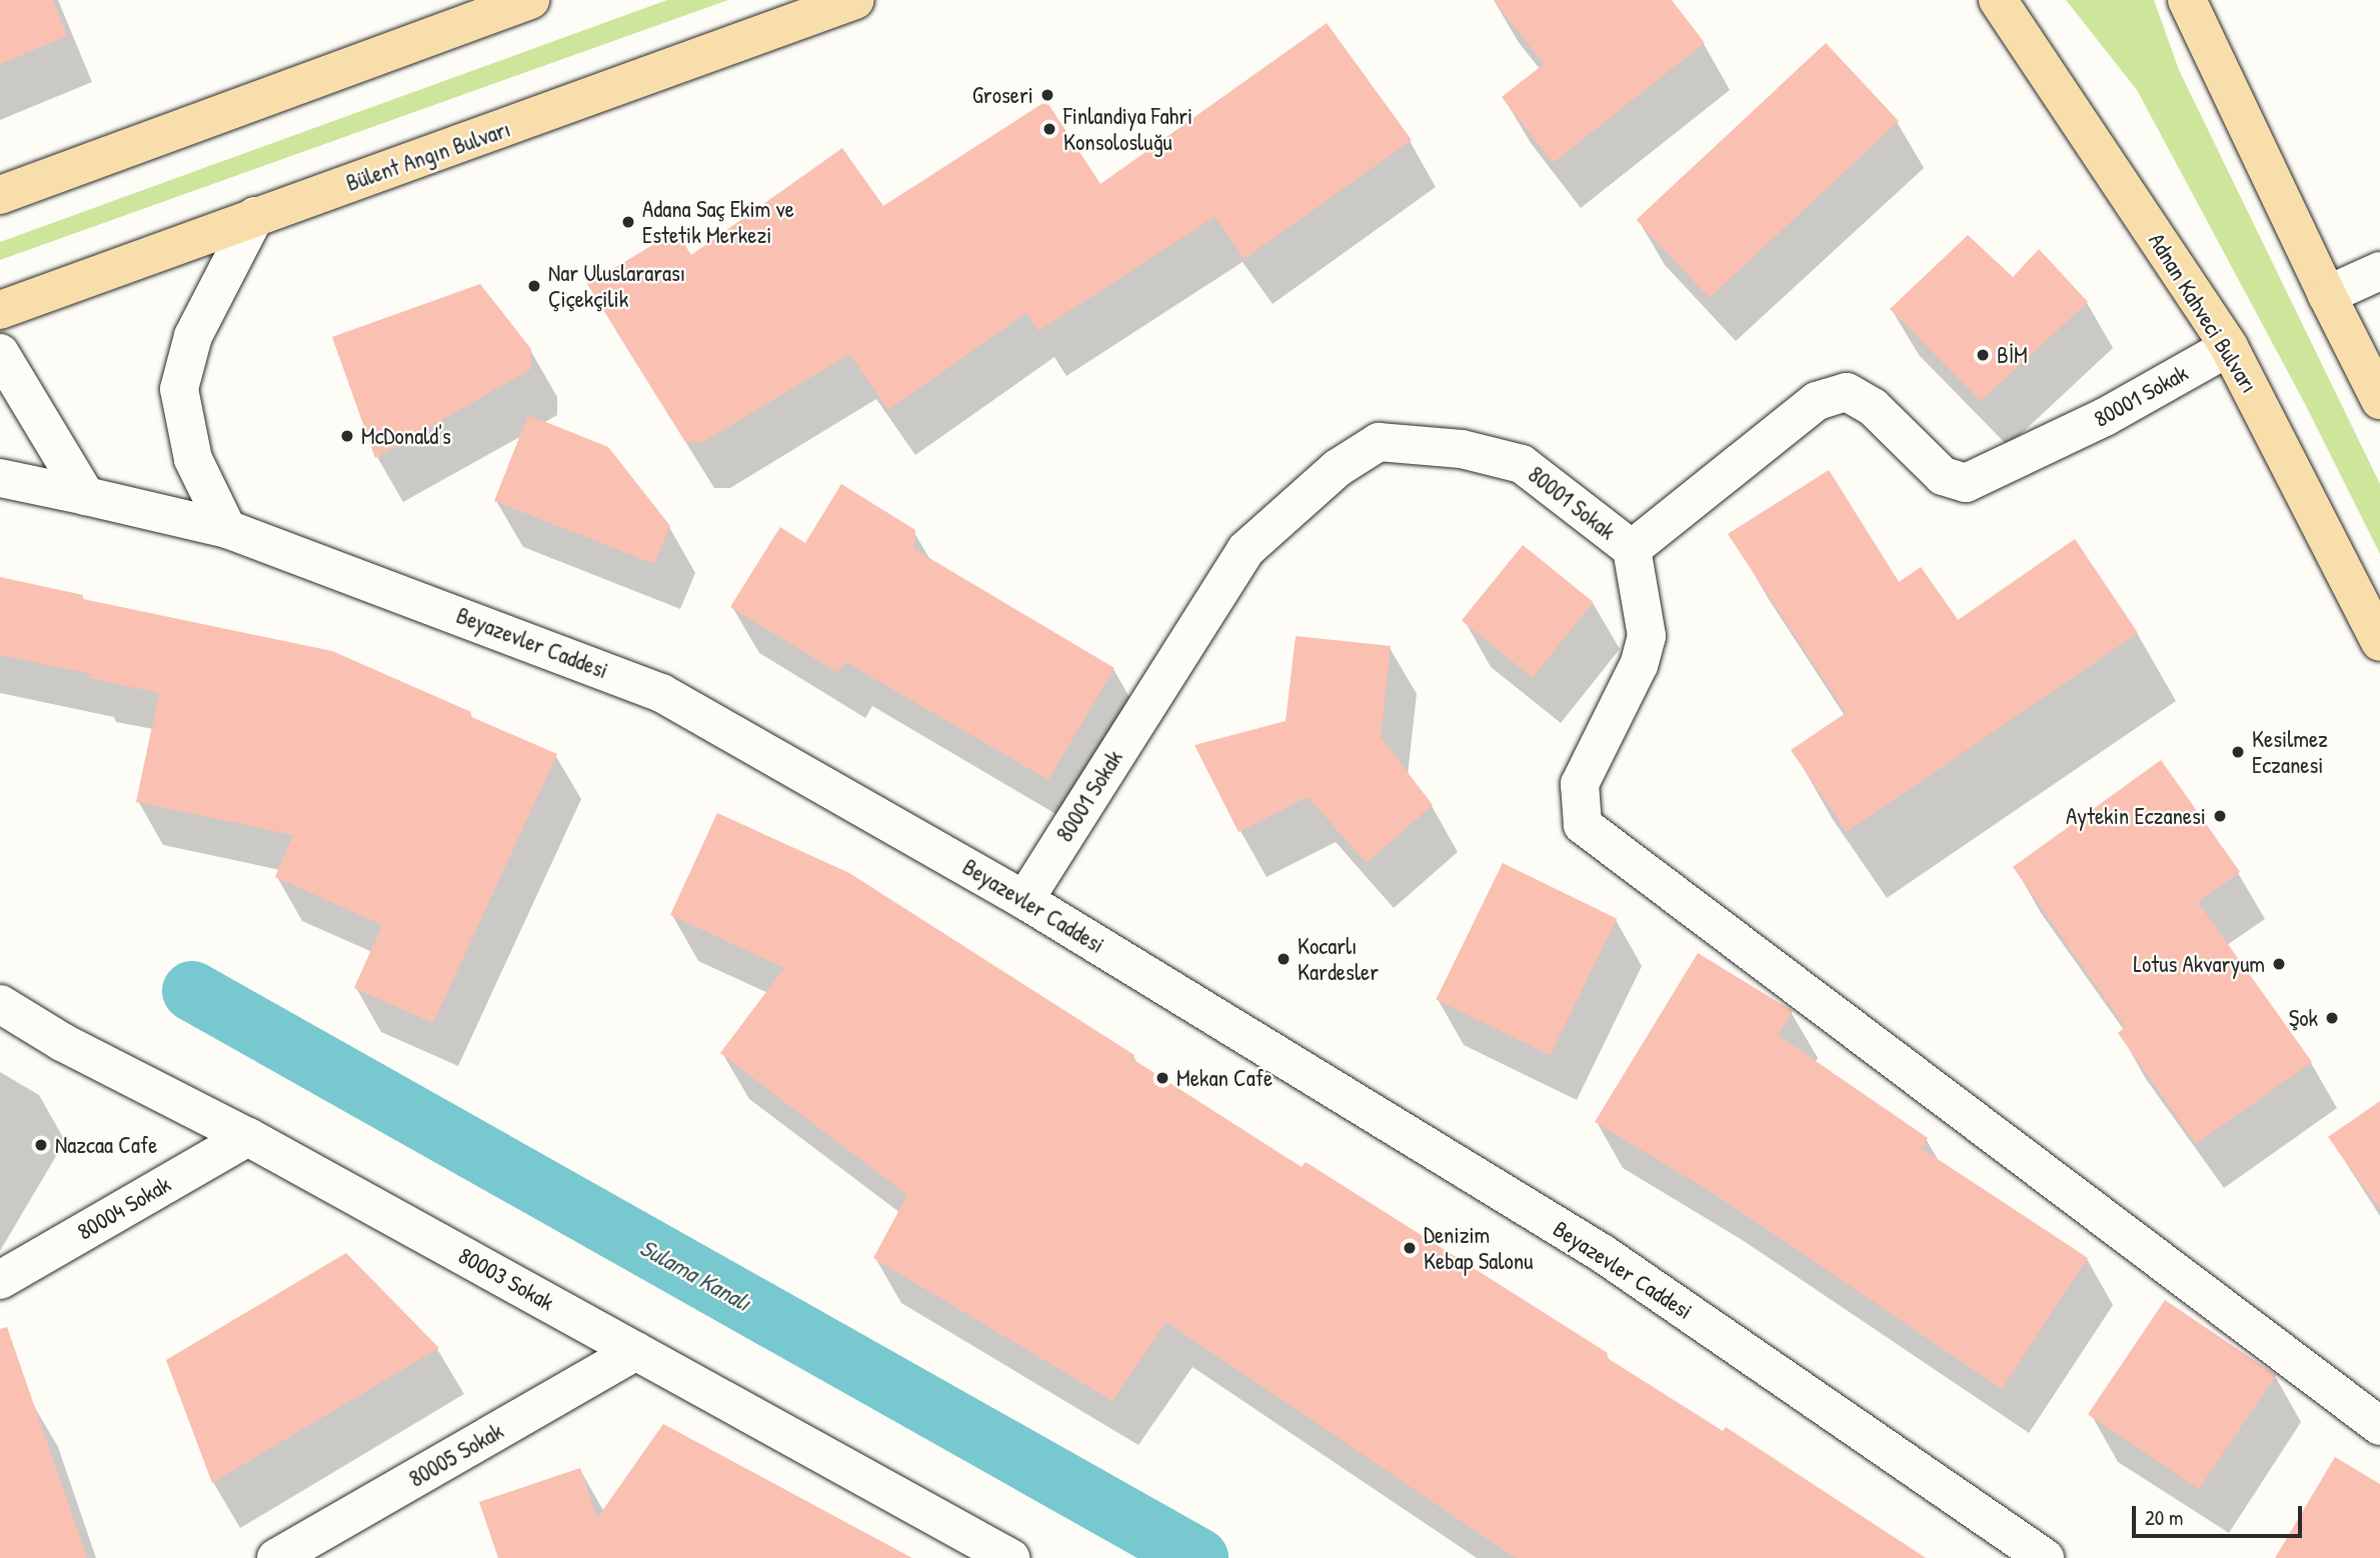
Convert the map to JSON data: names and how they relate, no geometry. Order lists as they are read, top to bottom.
{
  "streets": {
    "main road": ["Bülent Angın Bulvarı", "Adnan Kahveci Bulvarı"],
    "street": [
      "80001 Sokak",
      "Beyazevler Caddesi",
      "80004 Sokak",
      "80003 Sokak",
      "80005 Sokak"
    ]
  },
  "crossings": [
    ["Adnan Kahveci Bulvarı", "80001 Sokak"],
    ["80001 Sokak", "Beyazevler Caddesi"],
    ["80004 Sokak", "80003 Sokak"],
    ["80003 Sokak", "80005 Sokak"]
  ],
  "water": ["Sulama Kanalı"],
  "places": [
    "Groseri",
    "Finlandiya Fahri Konsolosluğu",
    "Adana Saç Ekim ve Estetik Merkezi",
    "Nar Uluslararası Çiçekçilik",
    "BİM",
    "McDonald's",
    "Kesilmez Eczanesi",
    "Aytekin Eczanesi",
    "Kocarlı Kardesler",
    "Lotus Akvaryum",
    "Şok",
    "Mekan Cafe",
    "Nazcaa Cafe",
    "Denizim Kebap Salonu"
  ],
  "scale_bar": "20 m"
}
